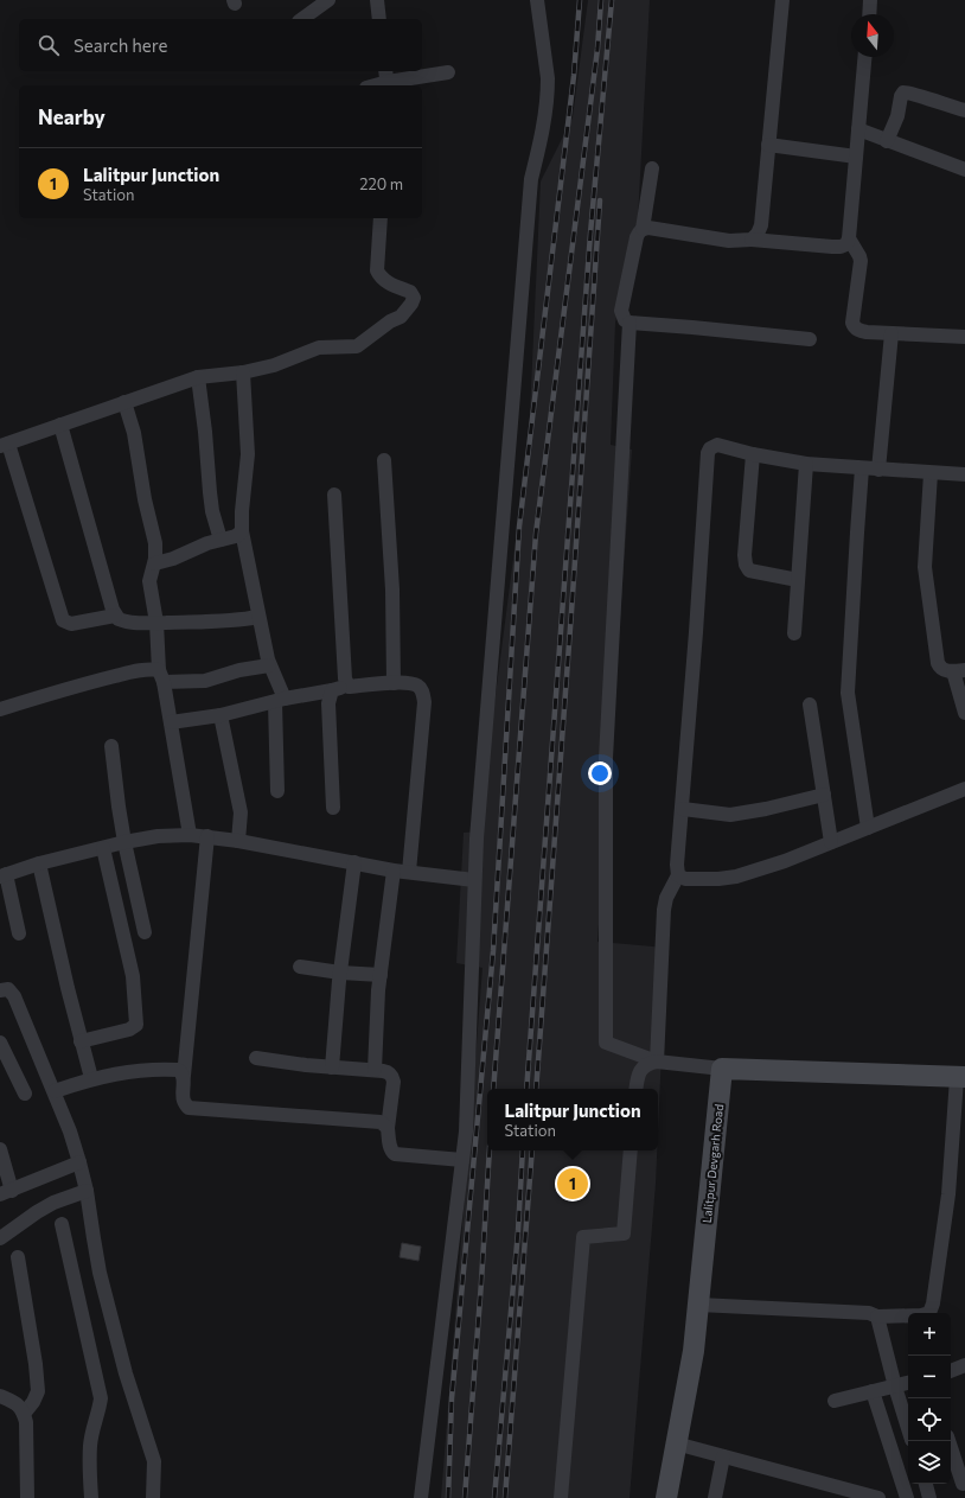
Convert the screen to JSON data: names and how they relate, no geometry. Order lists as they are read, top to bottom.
{
  "streets": {
    "main road": ["Lalitpur Devgarh Road"]
  },
  "north": "top",
  "page": {
    "search": "Search here",
    "heading": "Nearby",
    "list": [
      {
        "mark": "1",
        "name": "Lalitpur Junction",
        "note": "Station",
        "value": "220 m"
      }
    ],
    "popup": ["Lalitpur Junction", "Station"],
    "pins": "1",
    "map_buttons": ["+", "−"]
  }
}
